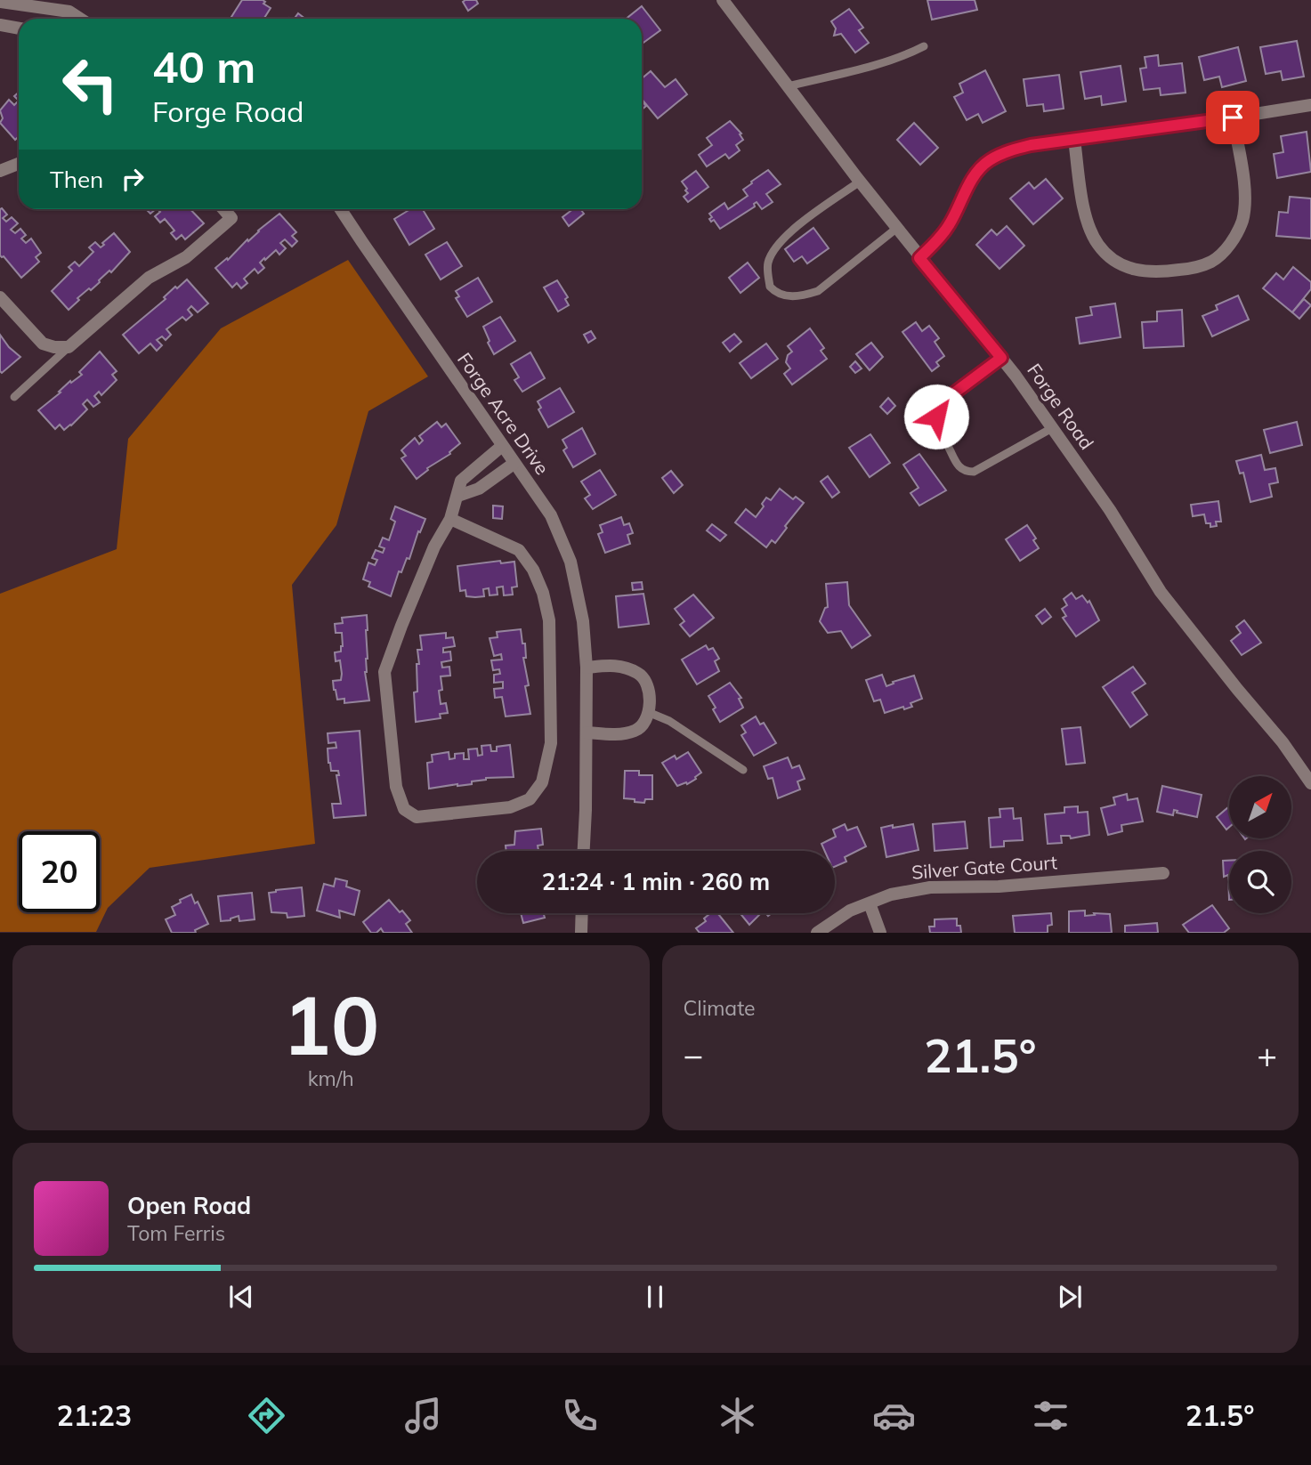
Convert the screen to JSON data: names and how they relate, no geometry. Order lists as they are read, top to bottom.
{
  "streets": {
    "street": ["Forge Road", "Forge Acre Drive", "Silver Gate Court"]
  },
  "north": "top right",
  "page": {
    "turn": ["40 m", "Forge Road"],
    "then": "Then",
    "limit": "20",
    "trip": "21:24 · 1 min · 260 m",
    "tile": [
      ["10", "km/h"],
      "Climate"
    ],
    "heat": ["−", "21.5°", "+"],
    "song": ["Open Road", "Tom Ferris"],
    "tabs": ["21:23", "21.5°"]
  }
}
